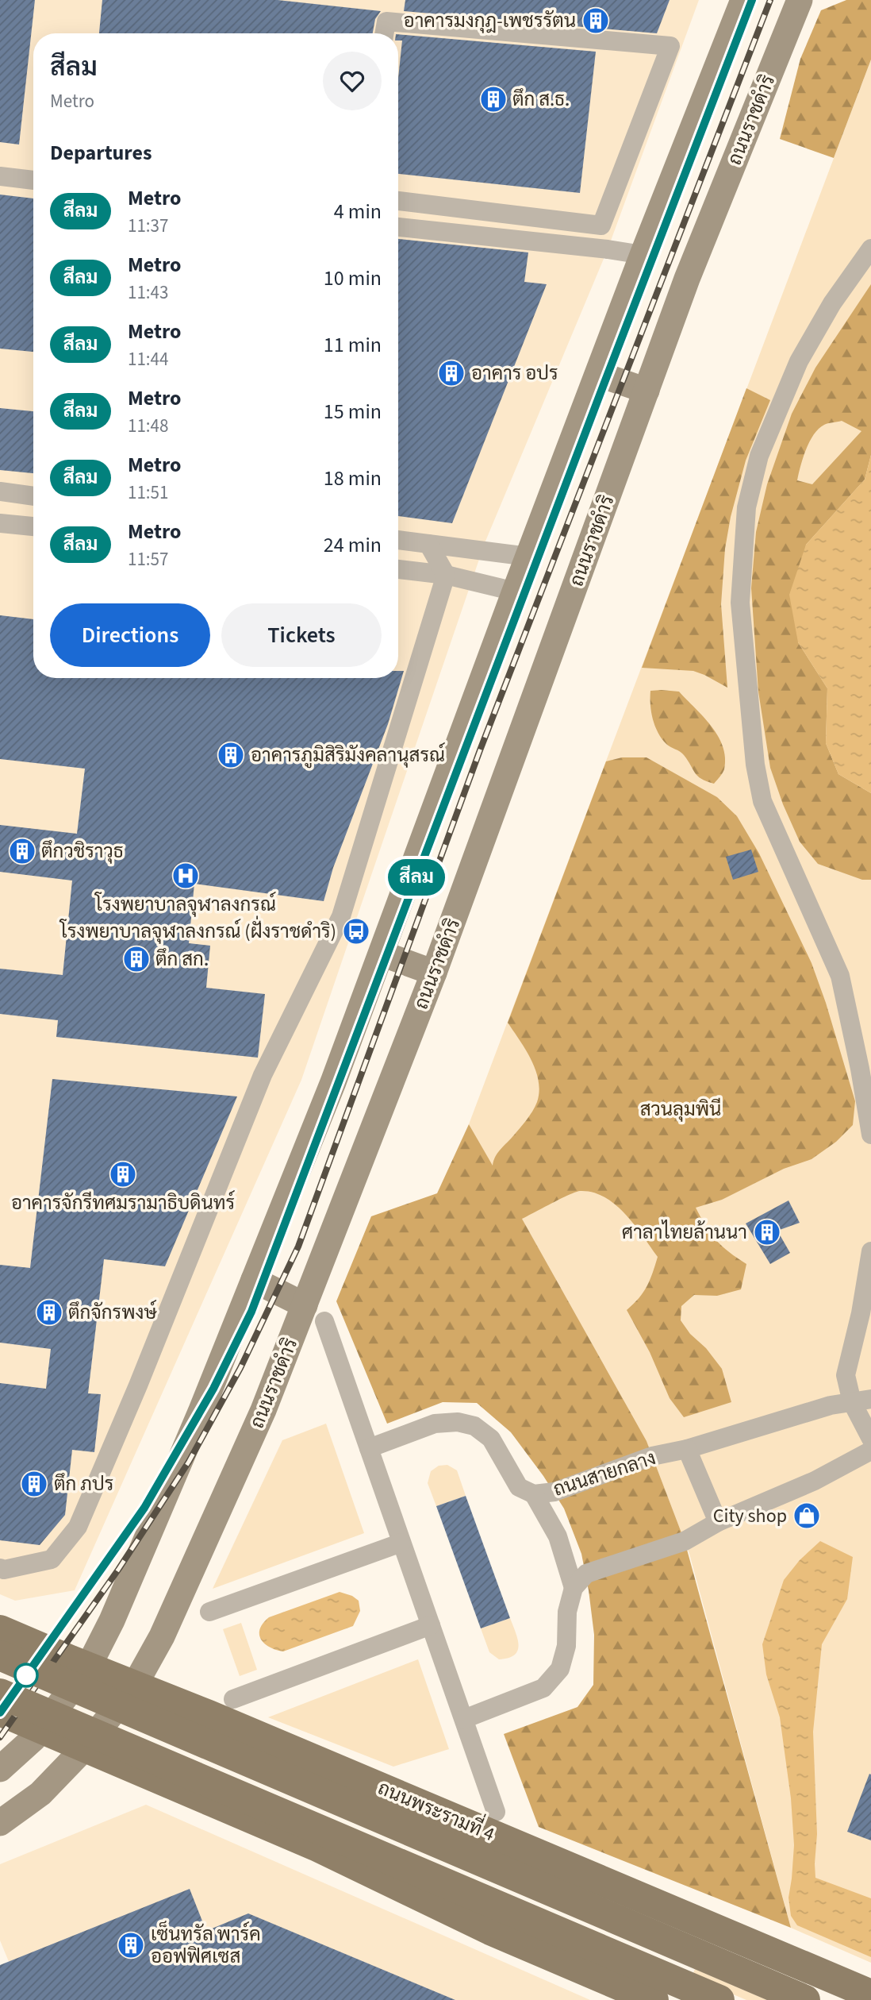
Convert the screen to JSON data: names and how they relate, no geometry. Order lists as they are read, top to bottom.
{
  "streets": {
    "main road": ["ถนนราชดำริ", "ถนนพระรามที่ 4"],
    "street": ["ถนนสายกลาง"]
  },
  "crossings": [
    ["ถนนราชดำริ", "ถนนพระรามที่ 4"]
  ],
  "parks": ["สวนลุมพินี"],
  "places": {
    "building": [
      "อาคารมงกุฎ-เพชรรัตน",
      "ตึก ส.ธ.",
      "อาคาร อปร",
      "อาคารภูมิสิริมังคลานุสรณ์",
      "ตึกวชิราวุธ",
      "ตึก สก.",
      "อาคารจักรีทศมรามาธิบดินทร์",
      "ศาลาไทยล้านนา",
      "ตึกจักรพงษ์",
      "ตึก ภปร",
      "เซ็นทรัล พาร์ค ออฟฟิศเซส"
    ],
    "hospital": ["โรงพยาบาลจุฬาลงกรณ์"],
    "bus stop": ["โรงพยาบาลจุฬาลงกรณ์ (ฝั่งราชดำริ)"],
    "shop": ["City shop"]
  },
  "lines": ["metro line สีลม"],
  "page": {
    "on_map": "สีลม",
    "heading": [
      ["สีลม", "Metro"],
      "Departures"
    ],
    "list": [
      {
        "mark": "สีลม",
        "name": "Metro",
        "note": "11:37",
        "value": "4 min"
      },
      {
        "mark": "สีลม",
        "name": "Metro",
        "note": "11:43",
        "value": "10 min"
      },
      {
        "mark": "สีลม",
        "name": "Metro",
        "note": "11:44",
        "value": "11 min"
      },
      {
        "mark": "สีลม",
        "name": "Metro",
        "note": "11:48",
        "value": "15 min"
      },
      {
        "mark": "สีลม",
        "name": "Metro",
        "note": "11:51",
        "value": "18 min"
      },
      {
        "mark": "สีลม",
        "name": "Metro",
        "note": "11:57",
        "value": "24 min"
      }
    ],
    "buttons": ["Directions", "Tickets"]
  }
}
